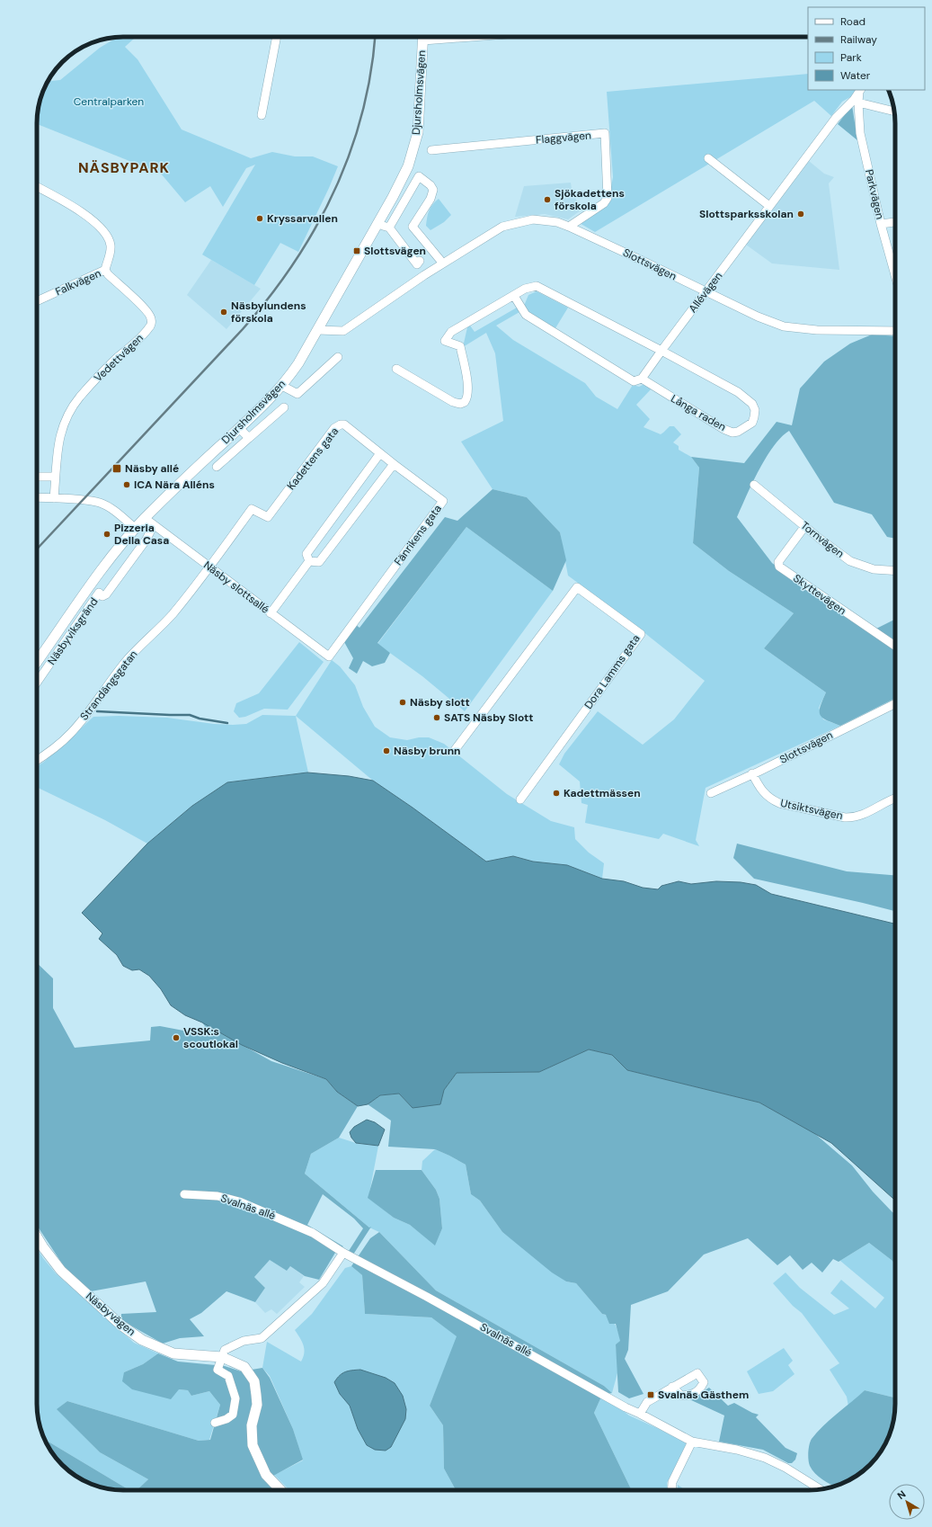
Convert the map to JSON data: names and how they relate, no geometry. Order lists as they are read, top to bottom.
{
  "streets": {
    "street": [
      "Djursholmsvägen",
      "Flaggvägen",
      "Parkvägen",
      "Slottsvägen",
      "Falkvägen",
      "Allévägen",
      "Vedettvägen",
      "Långa raden",
      "Kadettens gata",
      "Fänrikens gata",
      "Tornvägen",
      "Näsby slottsallé",
      "Skyttevägen",
      "Näsbyviksgränd",
      "Dora Lamms gata",
      "Strandängsgatan",
      "Utsiktsvägen",
      "Svalnäs allé",
      "Näsbyvägen"
    ]
  },
  "crossings": [
    ["Djursholmsvägen", "Slottsvägen"],
    ["Djursholmsvägen", "Näsby slottsallé"],
    ["Flaggvägen", "Slottsvägen"],
    ["Parkvägen", "Allévägen"],
    ["Slottsvägen", "Allévägen"],
    ["Slottsvägen", "Utsiktsvägen"],
    ["Falkvägen", "Vedettvägen"],
    ["Allévägen", "Långa raden"],
    ["Kadettens gata", "Näsby slottsallé"],
    ["Kadettens gata", "Strandängsgatan"],
    ["Fänrikens gata", "Näsby slottsallé"],
    ["Tornvägen", "Skyttevägen"],
    ["Näsby slottsallé", "Näsbyviksgränd"],
    ["Näsby slottsallé", "Strandängsgatan"]
  ],
  "districts": ["NÄSBYPARK"],
  "parks": ["Centralparken"],
  "places": {
    "other": [
      "Sjökadettens förskola",
      "Slottsparksskolan",
      "Kryssarvallen",
      "Näsbylundens förskola",
      "ICA Nära Alléns",
      "Pizzeria Della Casa",
      "Näsby slott",
      "SATS Näsby Slott",
      "Näsby brunn",
      "Kadettmässen",
      "VSSK:s scoutlokal"
    ],
    "transit": ["Slottsvägen", "Näsby allé", "Svalnäs Gästhem"]
  },
  "legend": [
    "Road",
    "Railway",
    "Park",
    "Water"
  ],
  "north": "top left"
}
